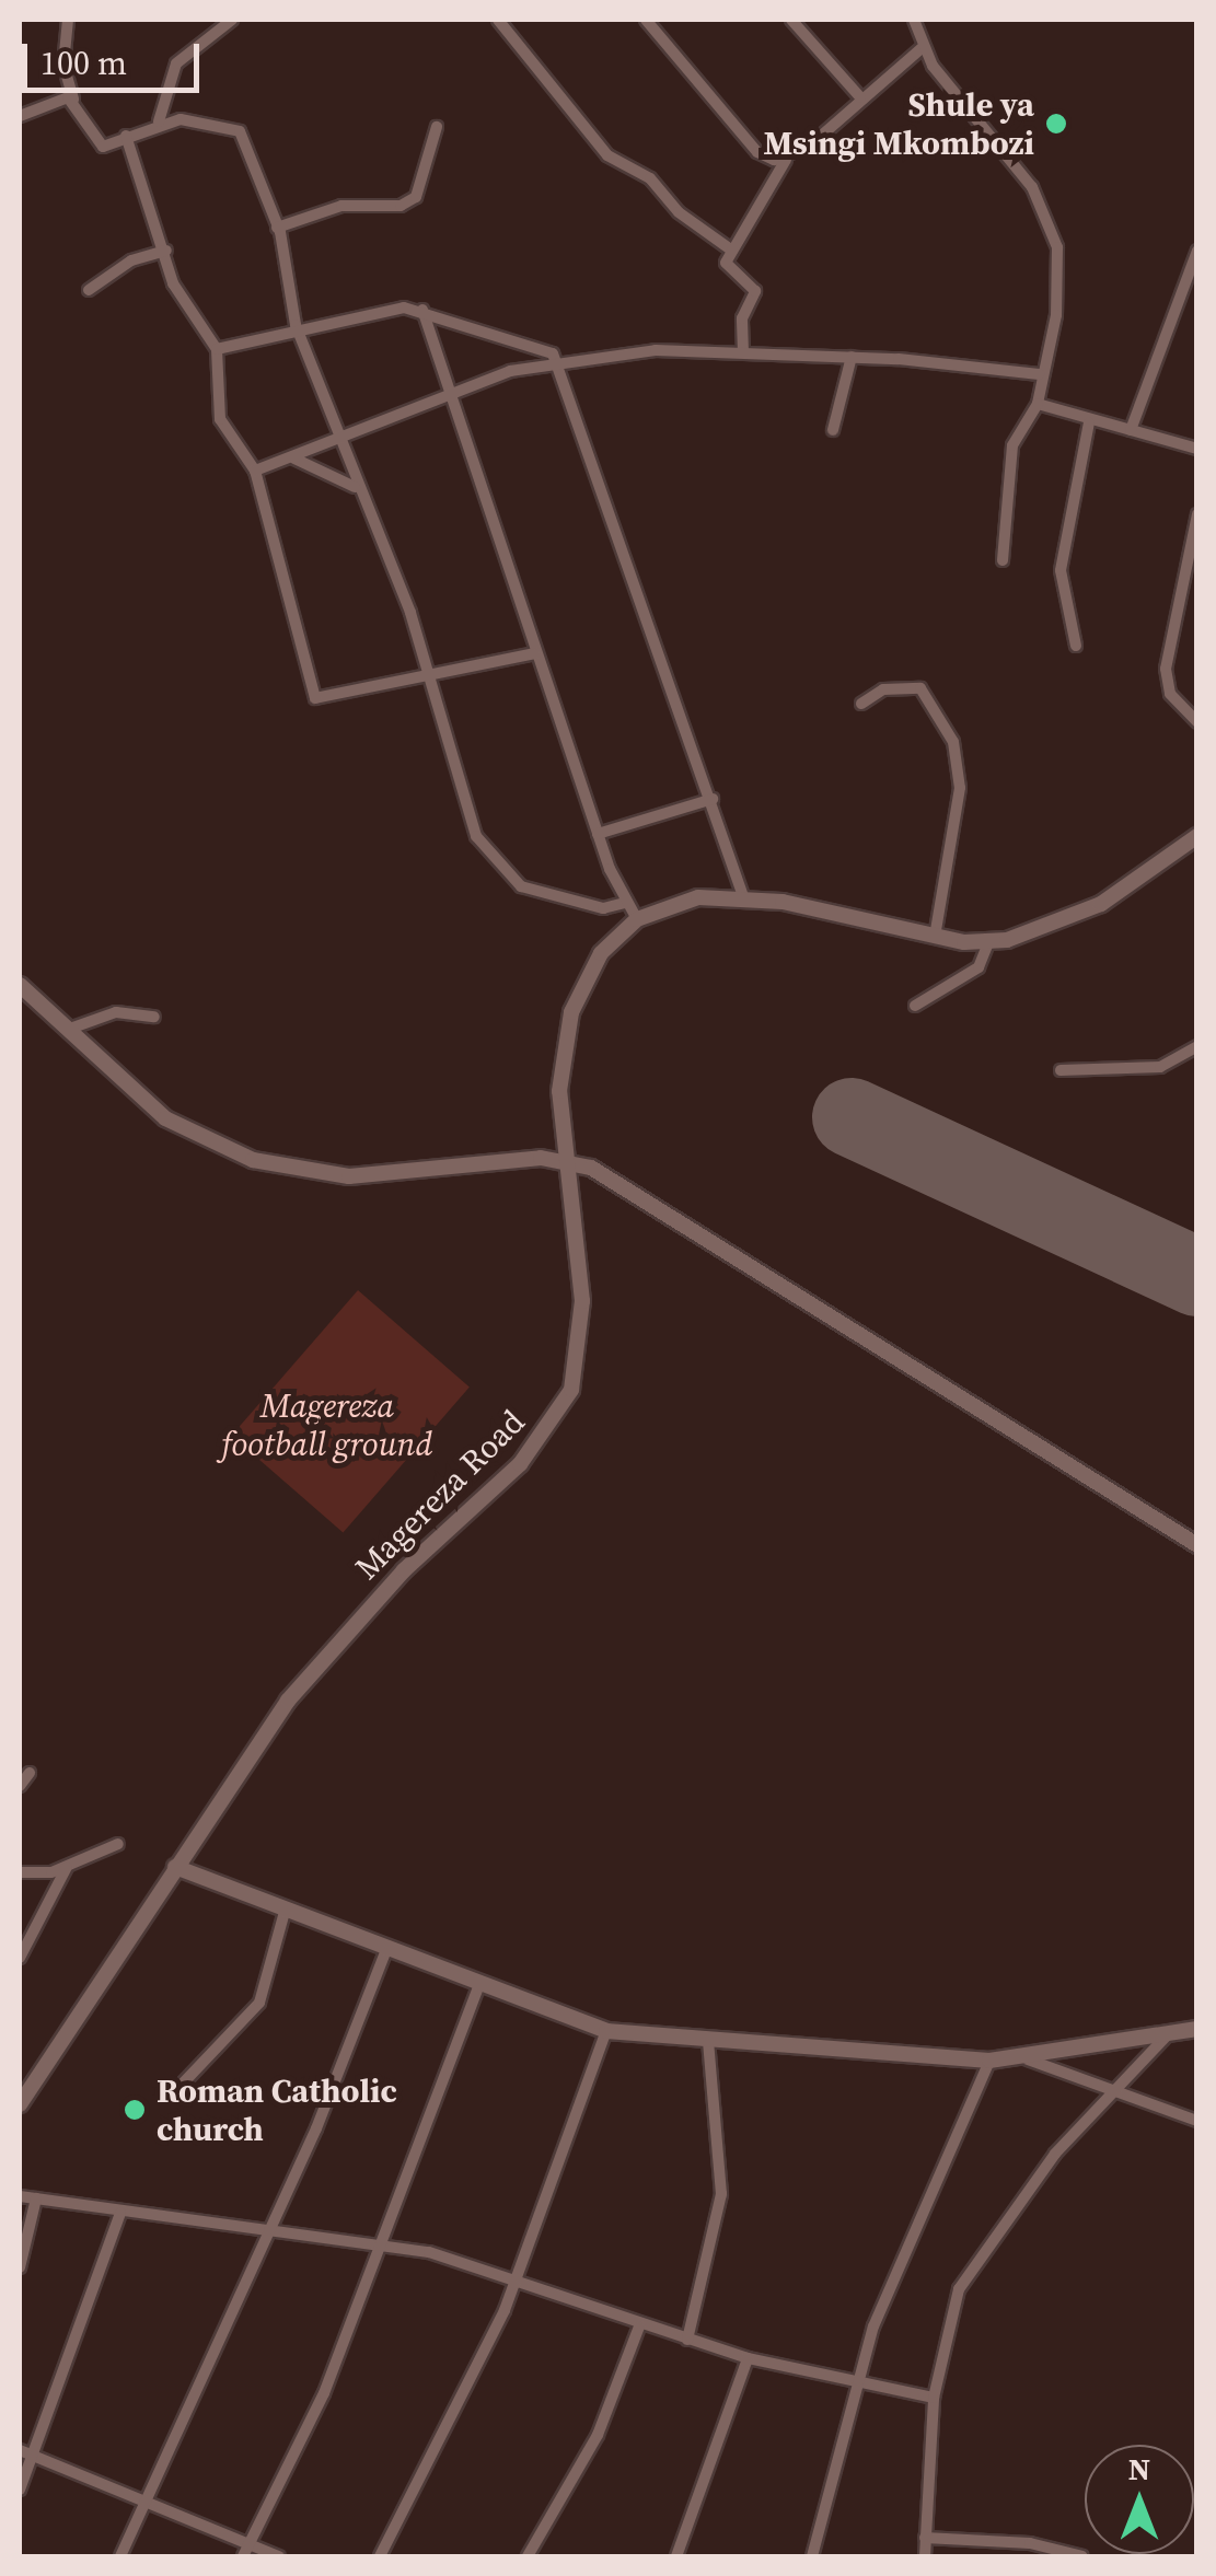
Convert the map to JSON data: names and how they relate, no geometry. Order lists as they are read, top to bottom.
{
  "streets": {
    "street": ["Magereza Road"]
  },
  "parks": ["Magereza football ground"],
  "places": ["Shule ya Msingi Mkombozi", "Roman Catholic church"],
  "scale_bar": "100 m",
  "north": "top"
}
